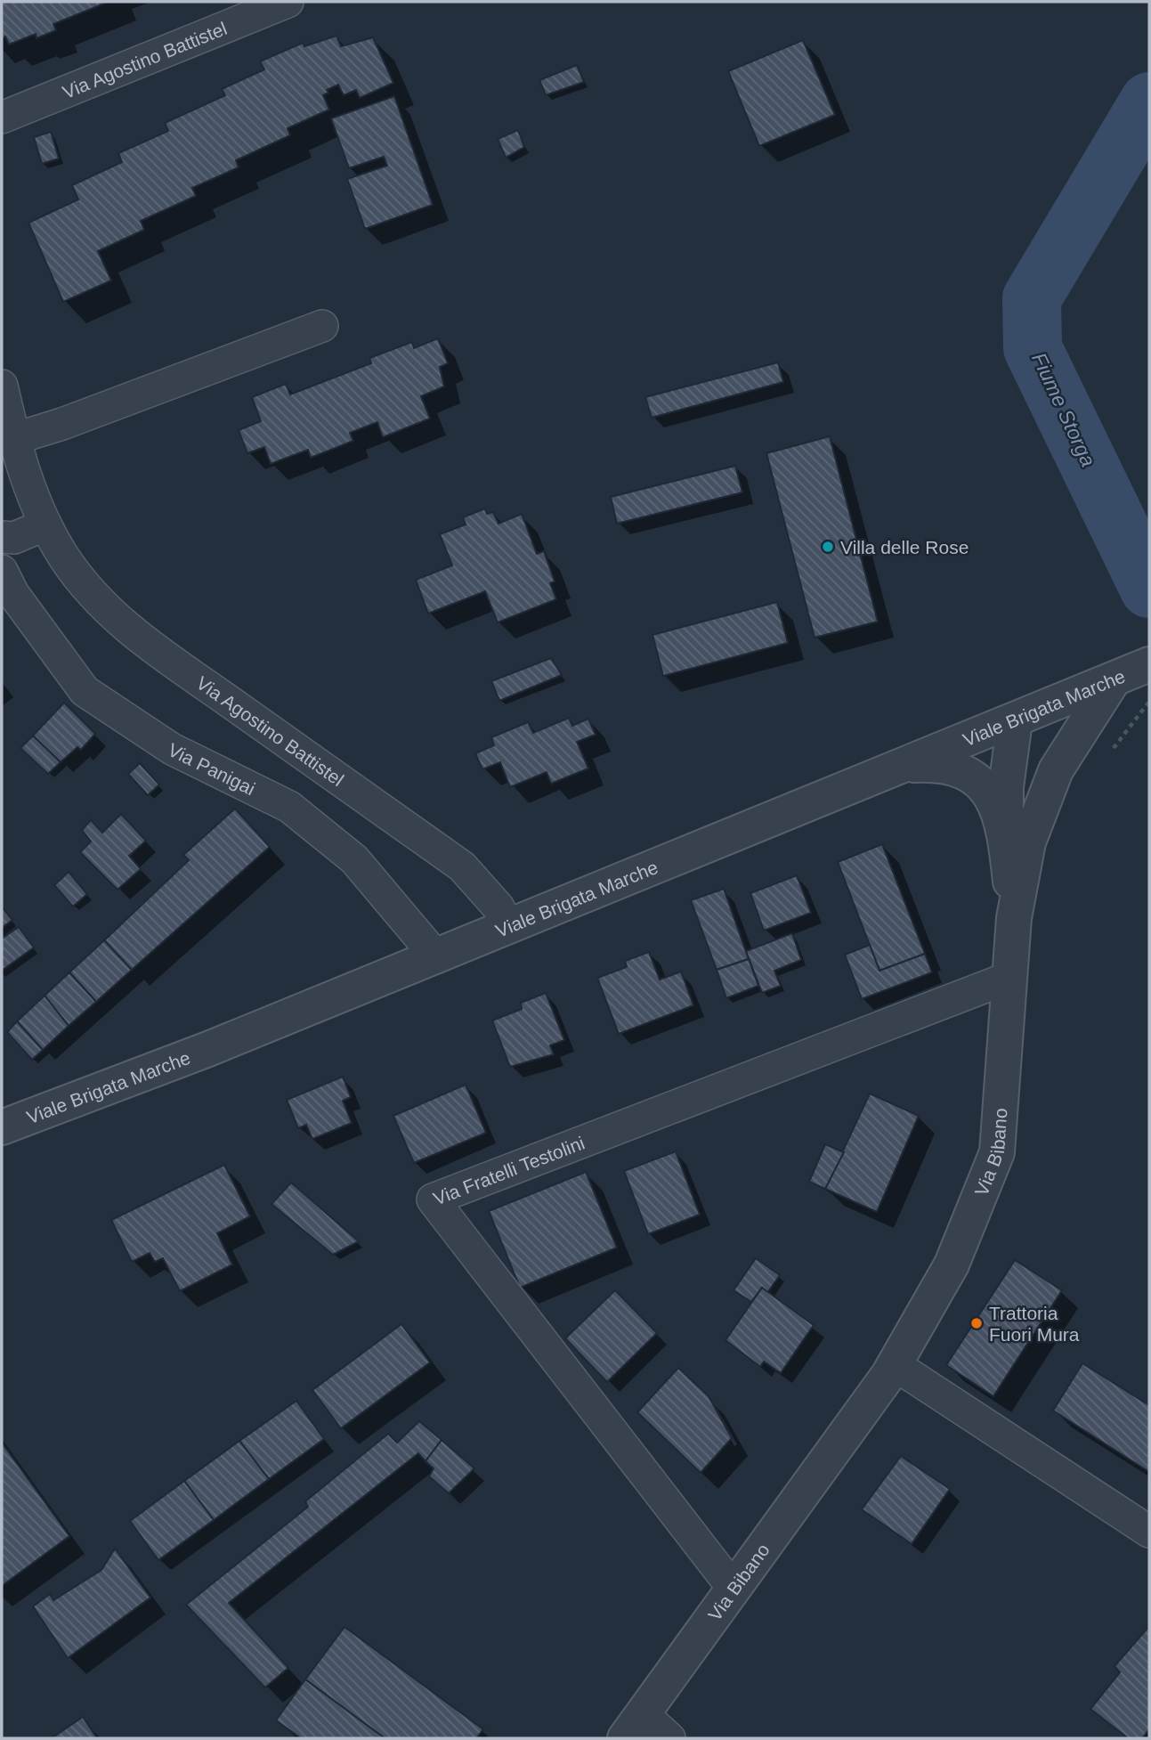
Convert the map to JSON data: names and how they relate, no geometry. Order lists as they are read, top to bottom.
{
  "streets": {
    "street": [
      "Via Agostino Battistel",
      "Viale Brigata Marche",
      "Via Panigai",
      "Via Bibano",
      "Via Fratelli Testolini"
    ]
  },
  "crossings": [
    ["Via Agostino Battistel", "Viale Brigata Marche"],
    ["Viale Brigata Marche", "Via Panigai"],
    ["Viale Brigata Marche", "Via Bibano"],
    ["Via Bibano", "Via Fratelli Testolini"]
  ],
  "water": ["Fiume Storga"],
  "places": ["Villa delle Rose", "Trattoria Fuori Mura"]
}
